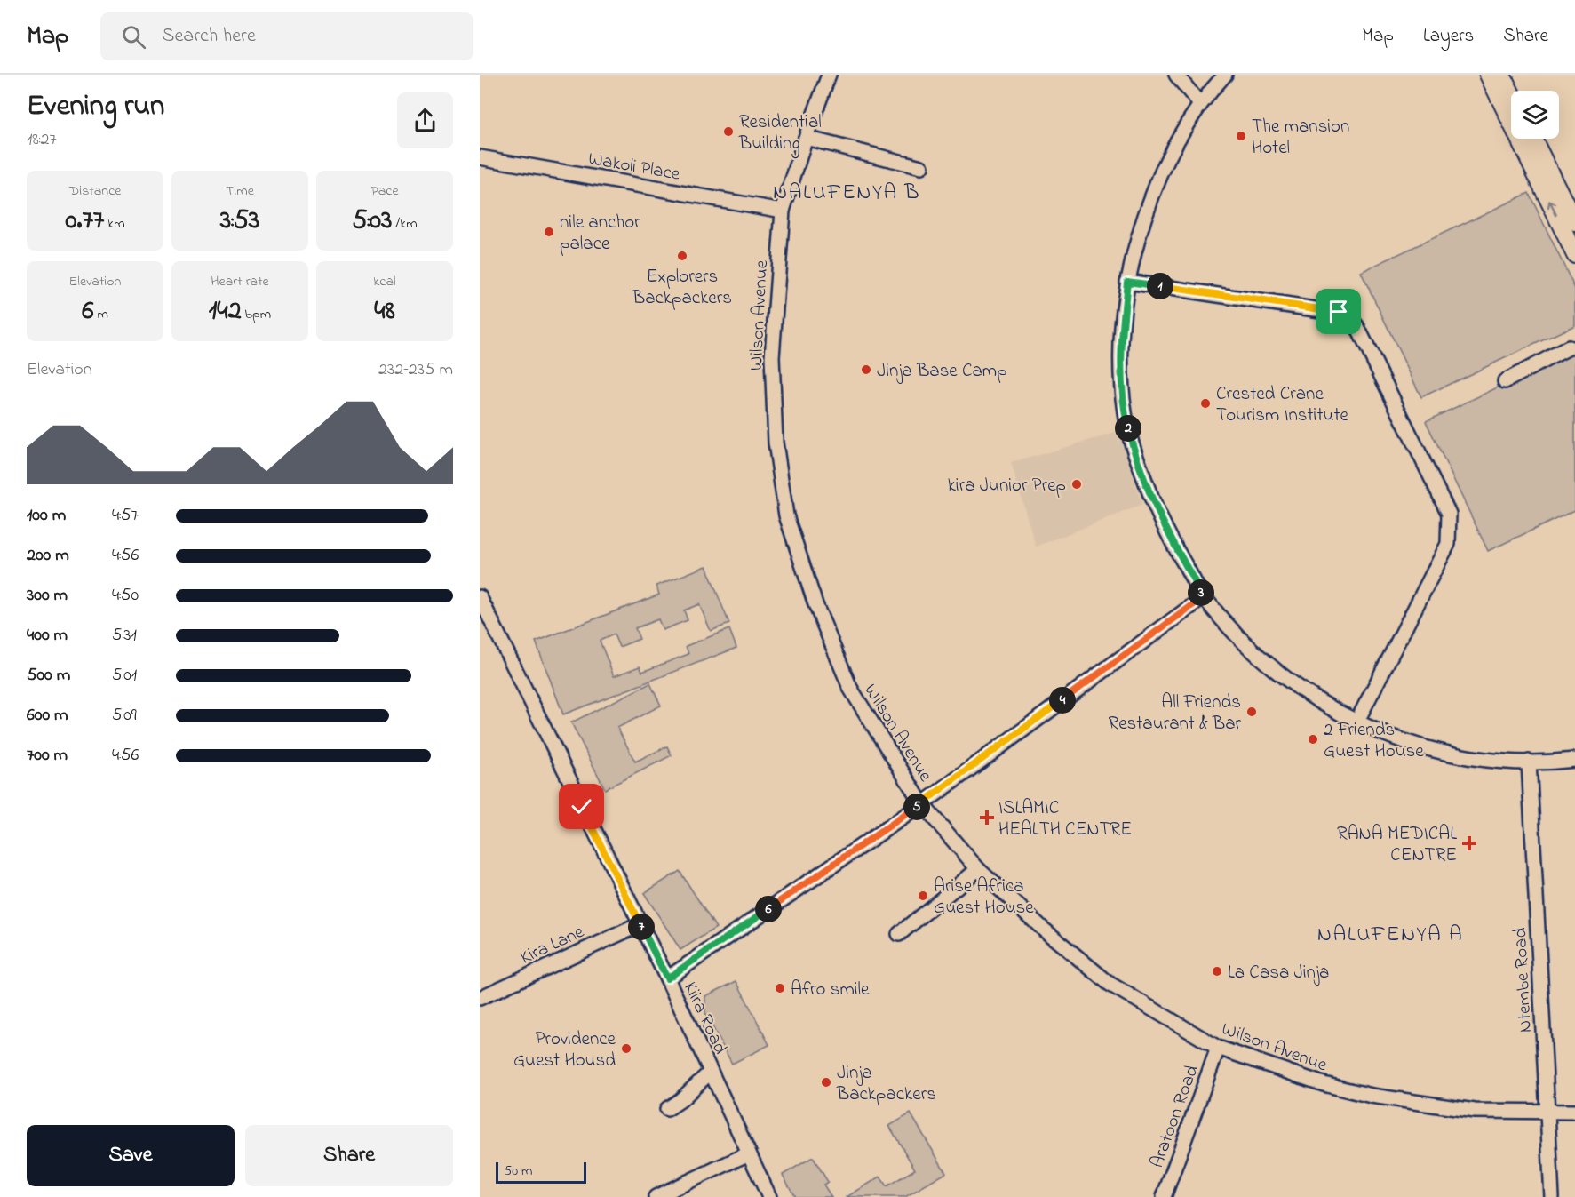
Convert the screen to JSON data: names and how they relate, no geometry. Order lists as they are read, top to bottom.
{
  "streets": {
    "street": [
      "Wakoli Place",
      "Wilson Avenue",
      "Kira Lane",
      "Ntembe Road",
      "Kiira Road",
      "Aratoon Road"
    ]
  },
  "crossings": [
    ["Wakoli Place", "Wilson Avenue"],
    ["Wilson Avenue", "Ntembe Road"],
    ["Wilson Avenue", "Aratoon Road"],
    ["Kira Lane", "Kiira Road"]
  ],
  "districts": ["NALUFENYA B", "NALUFENYA A"],
  "places": {
    "other": [
      "Residential Building",
      "The mansion Hotel",
      "nile anchor palace",
      "Explorers Backpackers",
      "Jinja Base Camp",
      "Crested Crane Tourism Institute",
      "kira Junior Prep",
      "All Friends Restaurant & Bar",
      "2 Friends Guest House",
      "Arise Africa Guest House",
      "La Casa Jinja",
      "Afro smile",
      "Providence Guest Housd",
      "Jinja Backpackers"
    ],
    "health": ["ISLAMIC HEALTH CENTRE", "RANA MEDICAL CENTRE"]
  },
  "scale_bar": "50 m",
  "page": {
    "header": "Map",
    "search": "Search here",
    "nav": ["Map", "Layers", "Share"],
    "heading": ["Evening run", "18:27"],
    "stats": [
      ["Distance", "0.77 km"],
      ["Time", "3:53"],
      ["Pace", "5:03 /km"],
      ["Elevation", "6 m"],
      ["Heart rate", "142 bpm"],
      ["kcal", "48"]
    ],
    "pins": [
      "1",
      "2",
      "3",
      "4",
      "5",
      "6",
      "7"
    ],
    "chart": ["Elevation", "232–235 m"],
    "list": [
      {
        "name": "100 m",
        "note": "4:57"
      },
      {
        "name": "200 m",
        "note": "4:56"
      },
      {
        "name": "300 m",
        "note": "4:50"
      },
      {
        "name": "400 m",
        "note": "5:31"
      },
      {
        "name": "500 m",
        "note": "5:01"
      },
      {
        "name": "600 m",
        "note": "5:09"
      },
      {
        "name": "700 m",
        "note": "4:56"
      }
    ],
    "buttons": ["Save", "Share"],
    "scale": "50 m"
  }
}
